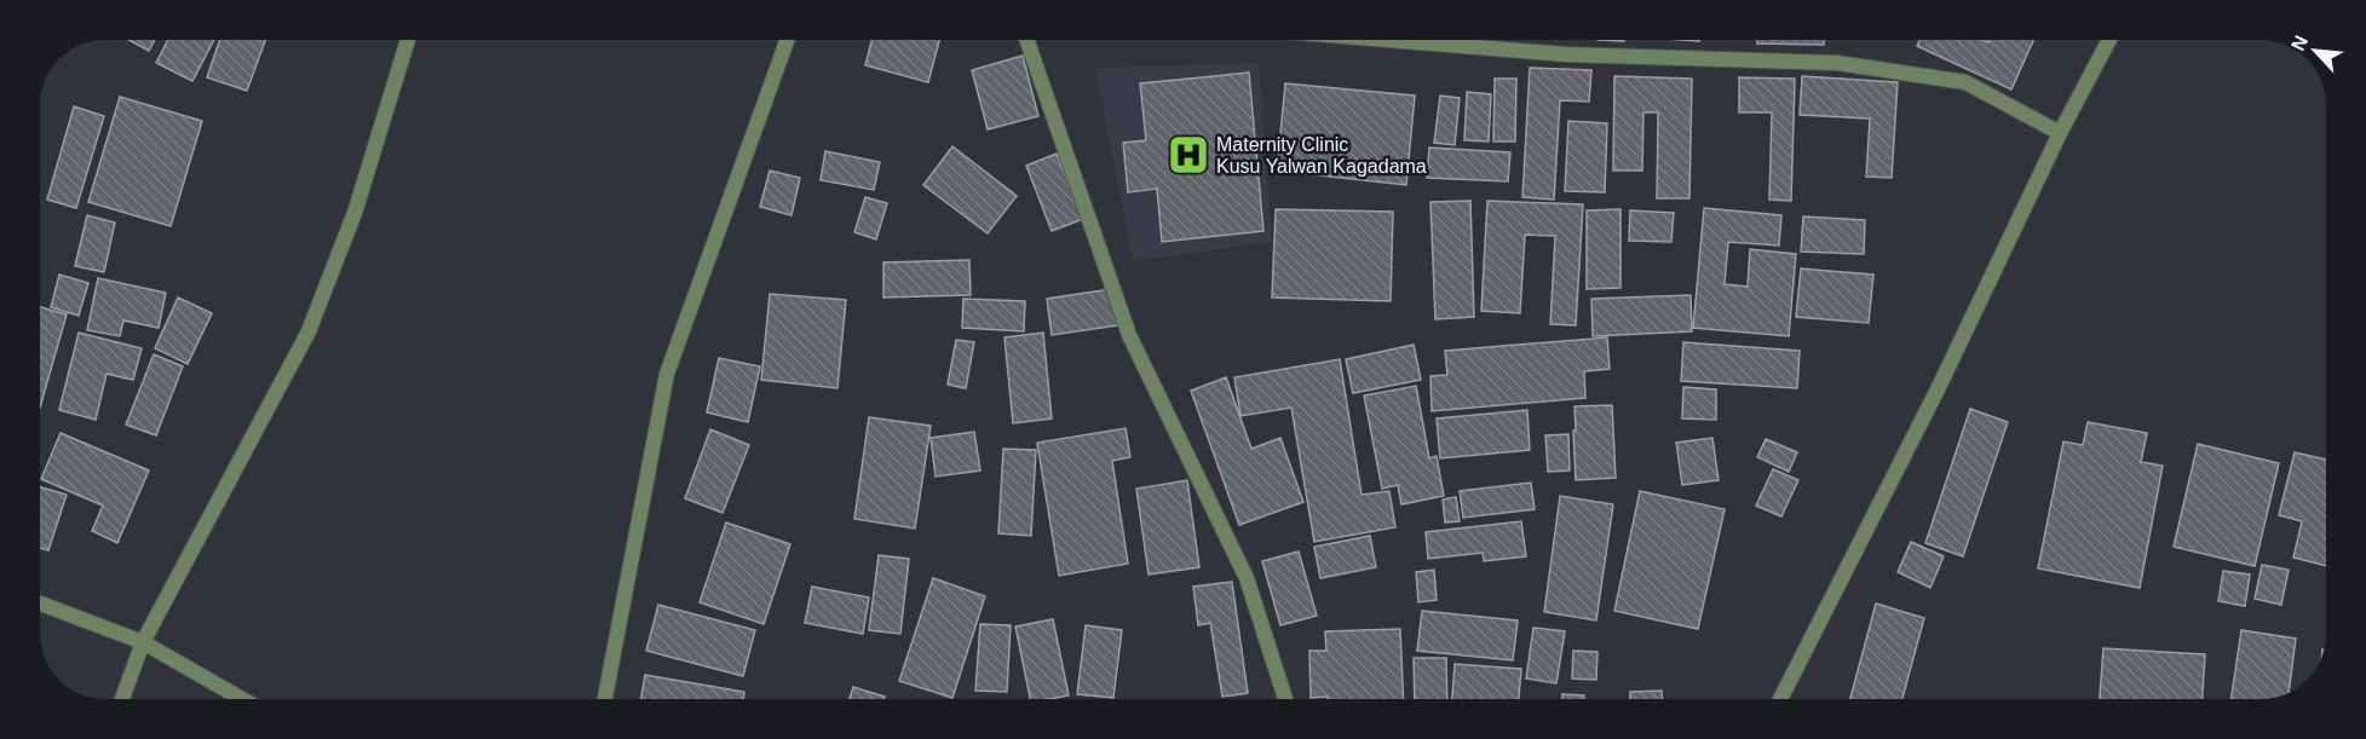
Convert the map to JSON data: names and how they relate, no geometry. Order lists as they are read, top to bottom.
{
  "places": {
    "hospital": ["Maternity Clinic Kusu Yalwan Kagadama"]
  },
  "north": "top left"
}
